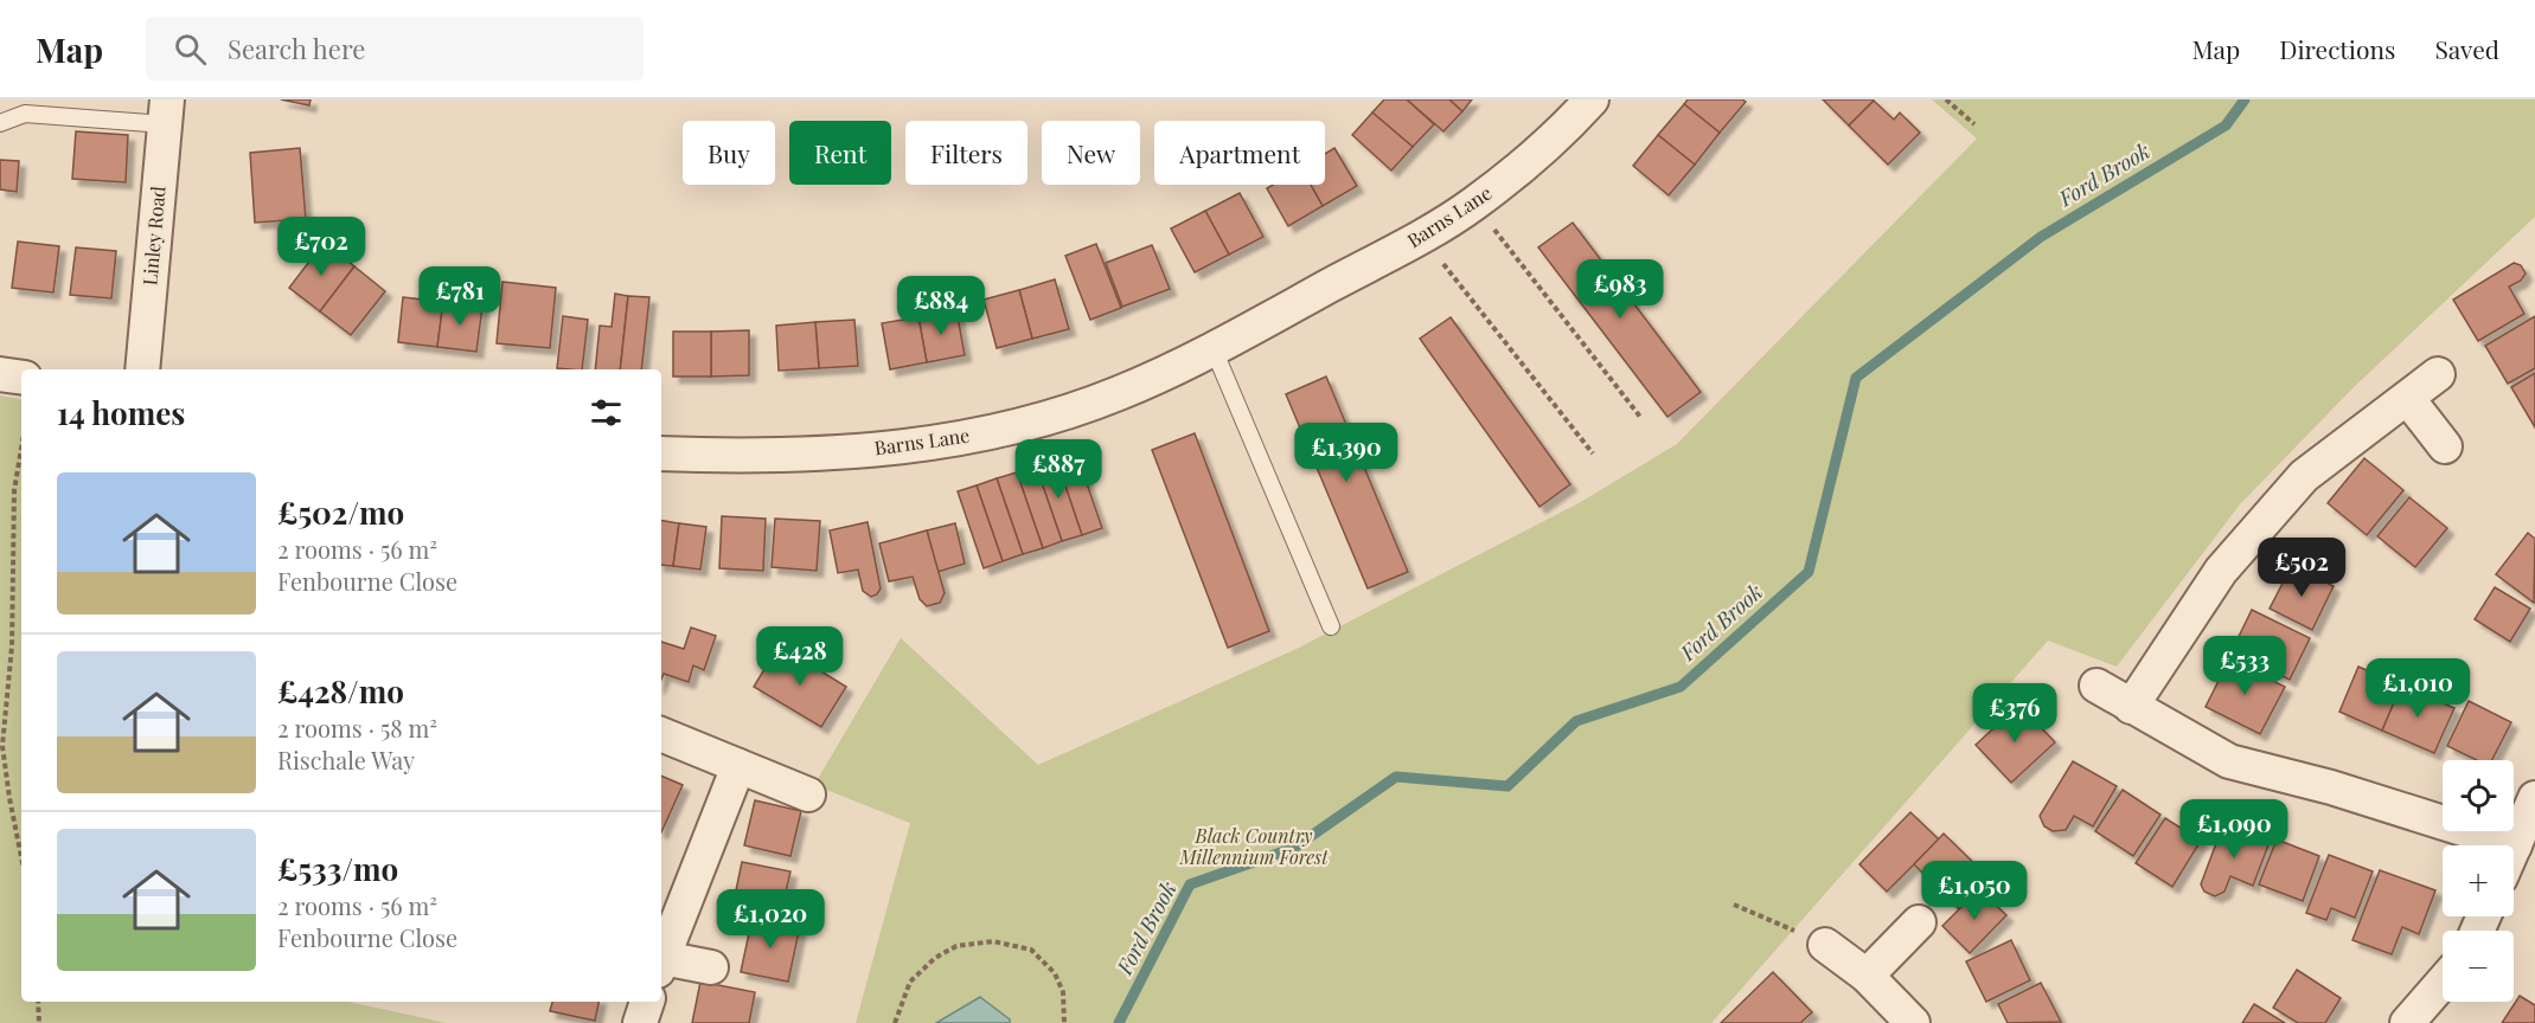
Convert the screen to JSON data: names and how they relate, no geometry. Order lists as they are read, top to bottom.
{
  "streets": {
    "street": ["Barns Lane", "Linley Road"]
  },
  "water": ["Ford Brook"],
  "parks": ["Black Country Millennium Forest"],
  "page": {
    "header": "Map",
    "search": "Search here",
    "nav": ["Map", "Directions", "Saved"],
    "chip": [
      "Buy",
      "Rent",
      "Filters",
      "New",
      "Apartment"
    ],
    "price": [
      "£702",
      "£983",
      "£781",
      "£884",
      "£1,390",
      "£887",
      "£502",
      "£428",
      "£533",
      "£1,010",
      "£376",
      "£1,090",
      "£1,050",
      "£1,020"
    ],
    "heading": "14 homes",
    "list": [
      {
        "name": "£502/mo",
        "note": "2 rooms · 56 m² · Fenbourne Close"
      },
      {
        "name": "£428/mo",
        "note": "2 rooms · 58 m² · Rischale Way"
      },
      {
        "name": "£533/mo",
        "note": "2 rooms · 56 m² · Fenbourne Close"
      }
    ],
    "map_buttons": ["+", "−"]
  }
}
